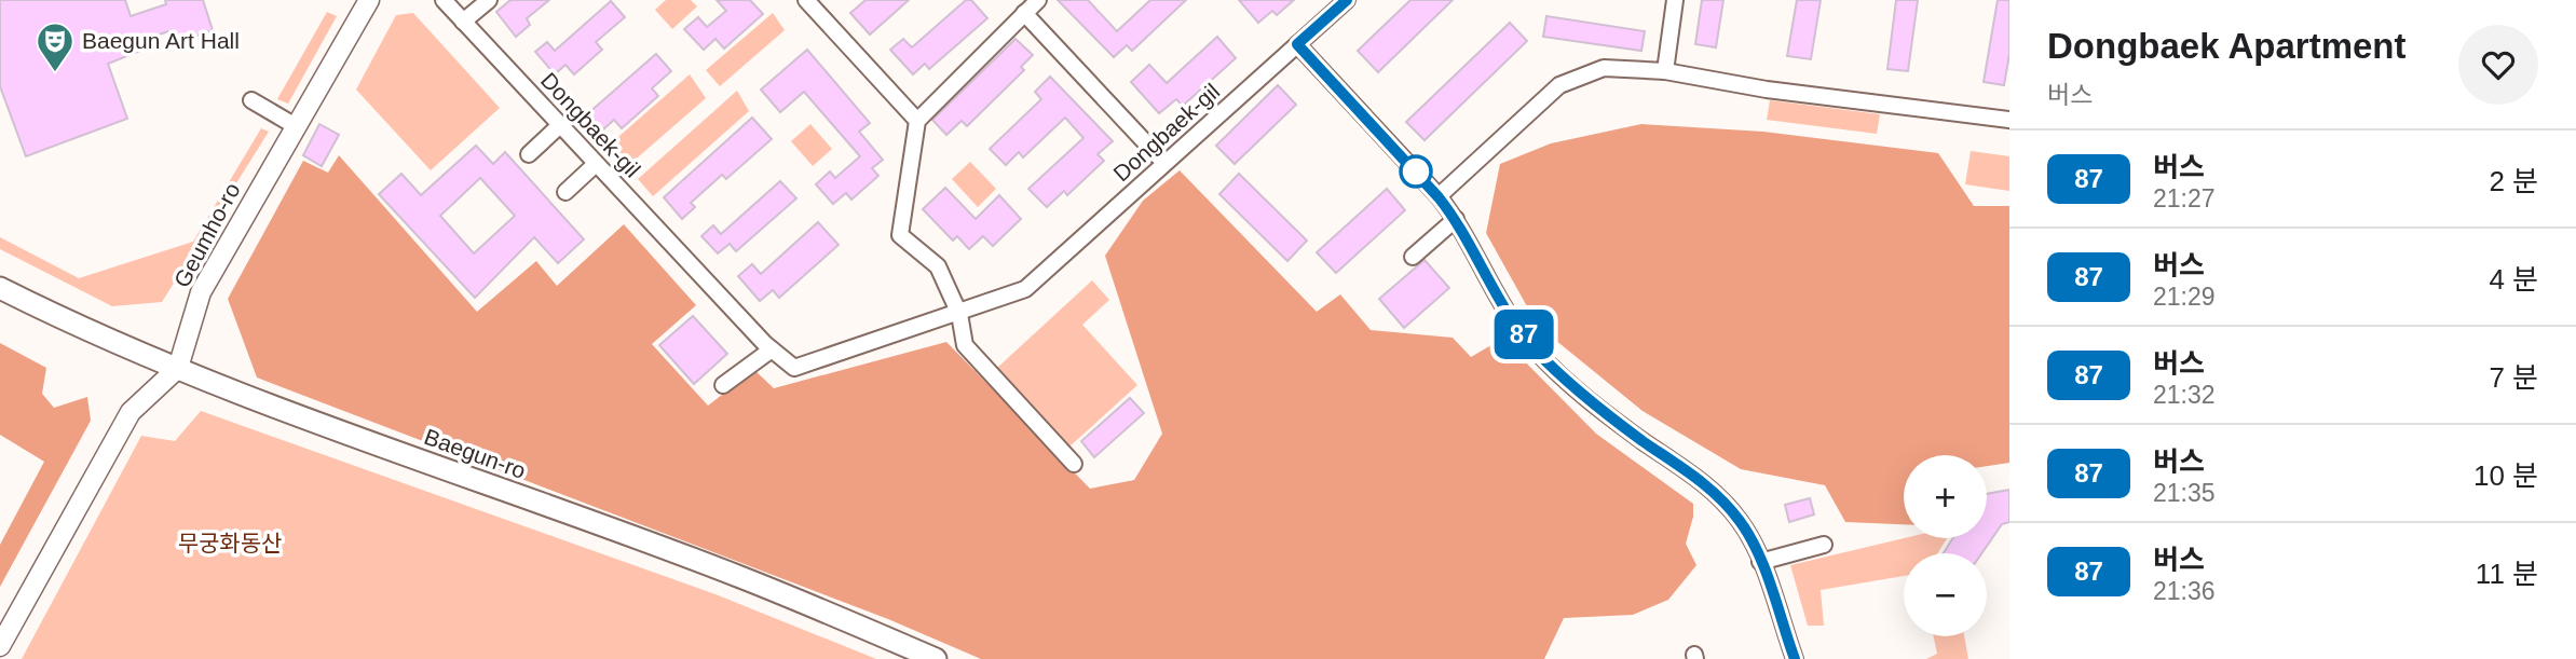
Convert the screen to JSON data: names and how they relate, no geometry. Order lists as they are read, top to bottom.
{
  "streets": {
    "main road": ["Baegun-ro"],
    "street": ["Dongbaek-gil", "Geumho-ro"]
  },
  "crossings": [
    ["Geumho-ro", "Baegun-ro"]
  ],
  "parks": ["무궁화동산"],
  "places": {
    "theatre": ["Baegun Art Hall"]
  },
  "lines": ["bus line 87"],
  "page": {
    "on_map": "87",
    "heading": ["Dongbaek Apartment", "버스"],
    "list": [
      {
        "mark": "87",
        "name": "버스",
        "note": "21:27",
        "value": "2 분"
      },
      {
        "mark": "87",
        "name": "버스",
        "note": "21:29",
        "value": "4 분"
      },
      {
        "mark": "87",
        "name": "버스",
        "note": "21:32",
        "value": "7 분"
      },
      {
        "mark": "87",
        "name": "버스",
        "note": "21:35",
        "value": "10 분"
      },
      {
        "mark": "87",
        "name": "버스",
        "note": "21:36",
        "value": "11 분"
      }
    ],
    "map_buttons": ["+", "−"]
  }
}
